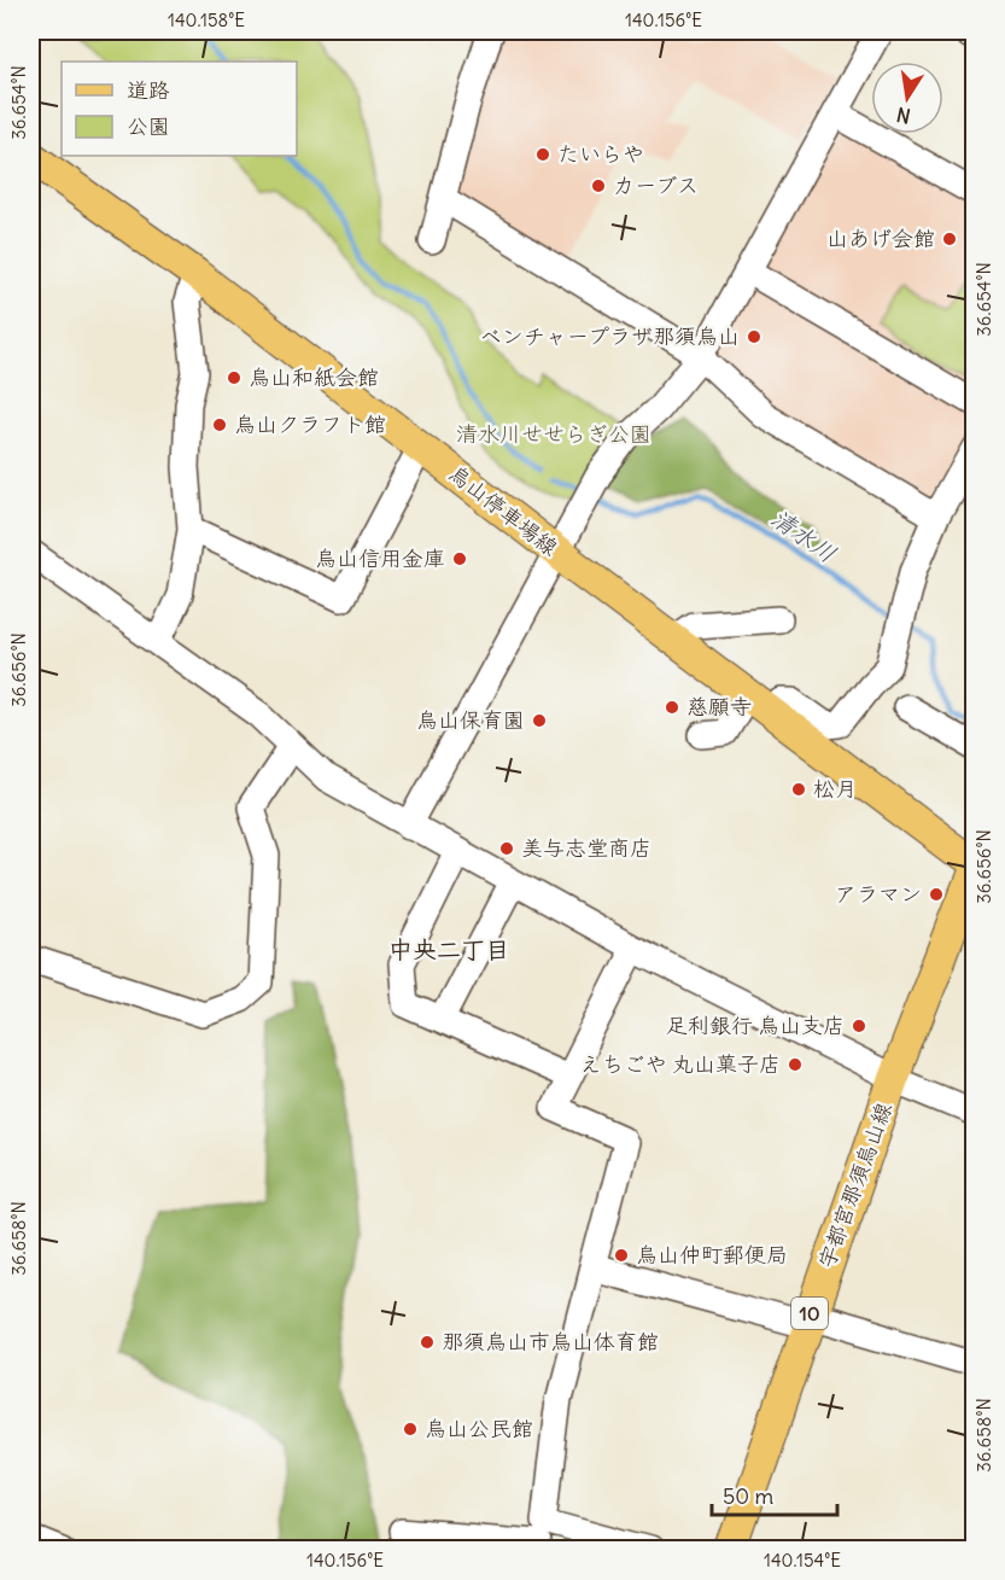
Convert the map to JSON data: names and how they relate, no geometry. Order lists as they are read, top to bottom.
{
  "streets": {
    "main road": ["烏山停車場線", "宇都宮那須烏山線", "10"]
  },
  "crossings": [
    ["烏山停車場線", "宇都宮那須烏山線"]
  ],
  "districts": ["中央二丁目"],
  "water": ["清水川"],
  "parks": ["清水川せせらぎ公園"],
  "places": [
    "たいらや",
    "カーブス",
    "山あげ会館",
    "ベンチャープラザ那須烏山",
    "烏山和紙会館",
    "烏山クラフト館",
    "烏山信用金庫",
    "慈願寺",
    "烏山保育園",
    "松月",
    "美与志堂商店",
    "アラマン",
    "足利銀行 烏山支店",
    "えちごや 丸山菓子店",
    "烏山仲町郵便局",
    "那須烏山市烏山体育館",
    "烏山公民館"
  ],
  "legend": ["道路", "公園"],
  "scale_bar": "50 m",
  "north": "bottom",
  "coordinates": [
    "140.158°E",
    "140.156°E",
    "36.654°N",
    "36.656°N",
    "36.658°N",
    "140.154°E"
  ]
}
